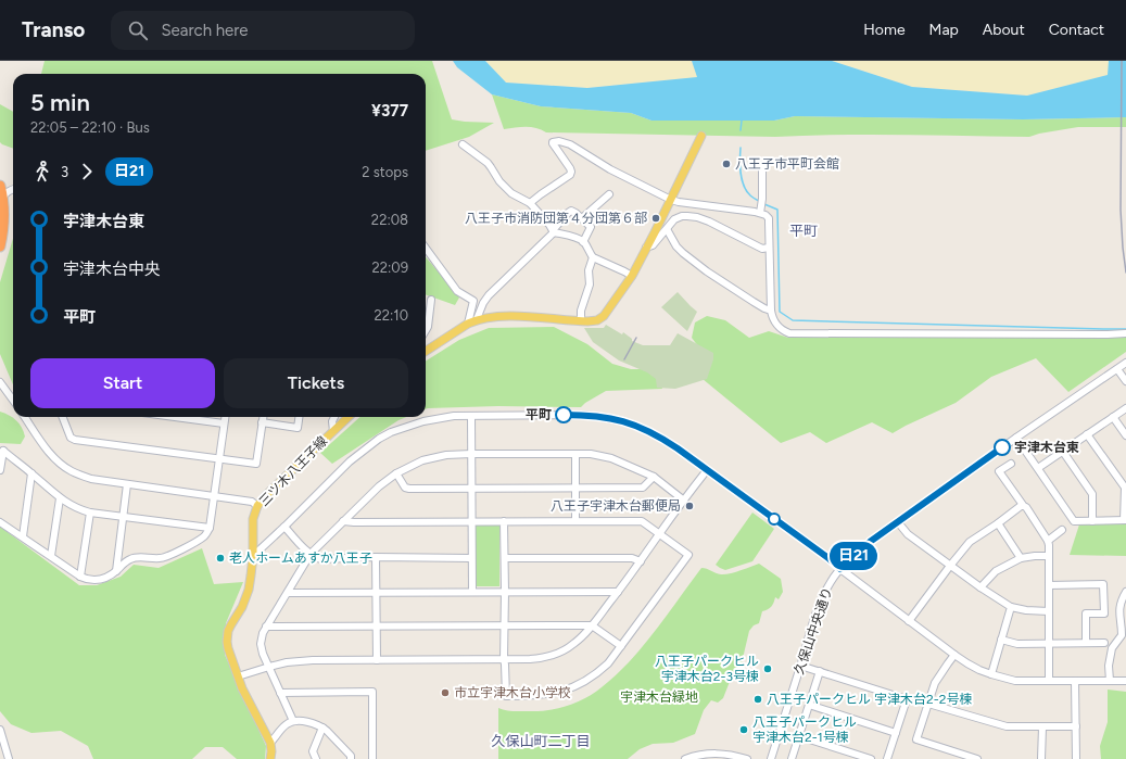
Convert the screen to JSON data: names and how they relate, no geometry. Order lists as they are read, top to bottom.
{
  "streets": {
    "main road": ["三ツ木八王子線"],
    "street": ["久保山中央通り"]
  },
  "districts": ["平町", "久保山町二丁目"],
  "parks": ["宇津木台緑地"],
  "places": [
    "八王子市平町会館",
    "八王子市消防団第４分団第６部",
    "平町",
    "宇津木台東",
    "八王子宇津木台郵便局",
    "老人ホームあすか八王子",
    "八王子パークヒル 宇津木台2-3号棟",
    "市立宇津木台小学校",
    "八王子パークヒル 宇津木台2-2号棟",
    "八王子パークヒル 宇津木台2-1号棟"
  ],
  "lines": ["bus line 日21"],
  "page": {
    "header": "Transo",
    "search": "Search here",
    "nav": [
      "Home",
      "Map",
      "About",
      "Contact"
    ],
    "on_map": "日21",
    "heading": ["5 min", "22:05 – 22:10 · Bus", "¥377"],
    "legs": ["3", "日21", "2 stops"],
    "list": [
      {
        "name": "宇津木台東",
        "value": "22:08"
      },
      {
        "name": "宇津木台中央",
        "value": "22:09"
      },
      {
        "name": "平町",
        "value": "22:10"
      }
    ],
    "buttons": ["Start", "Tickets"]
  }
}
